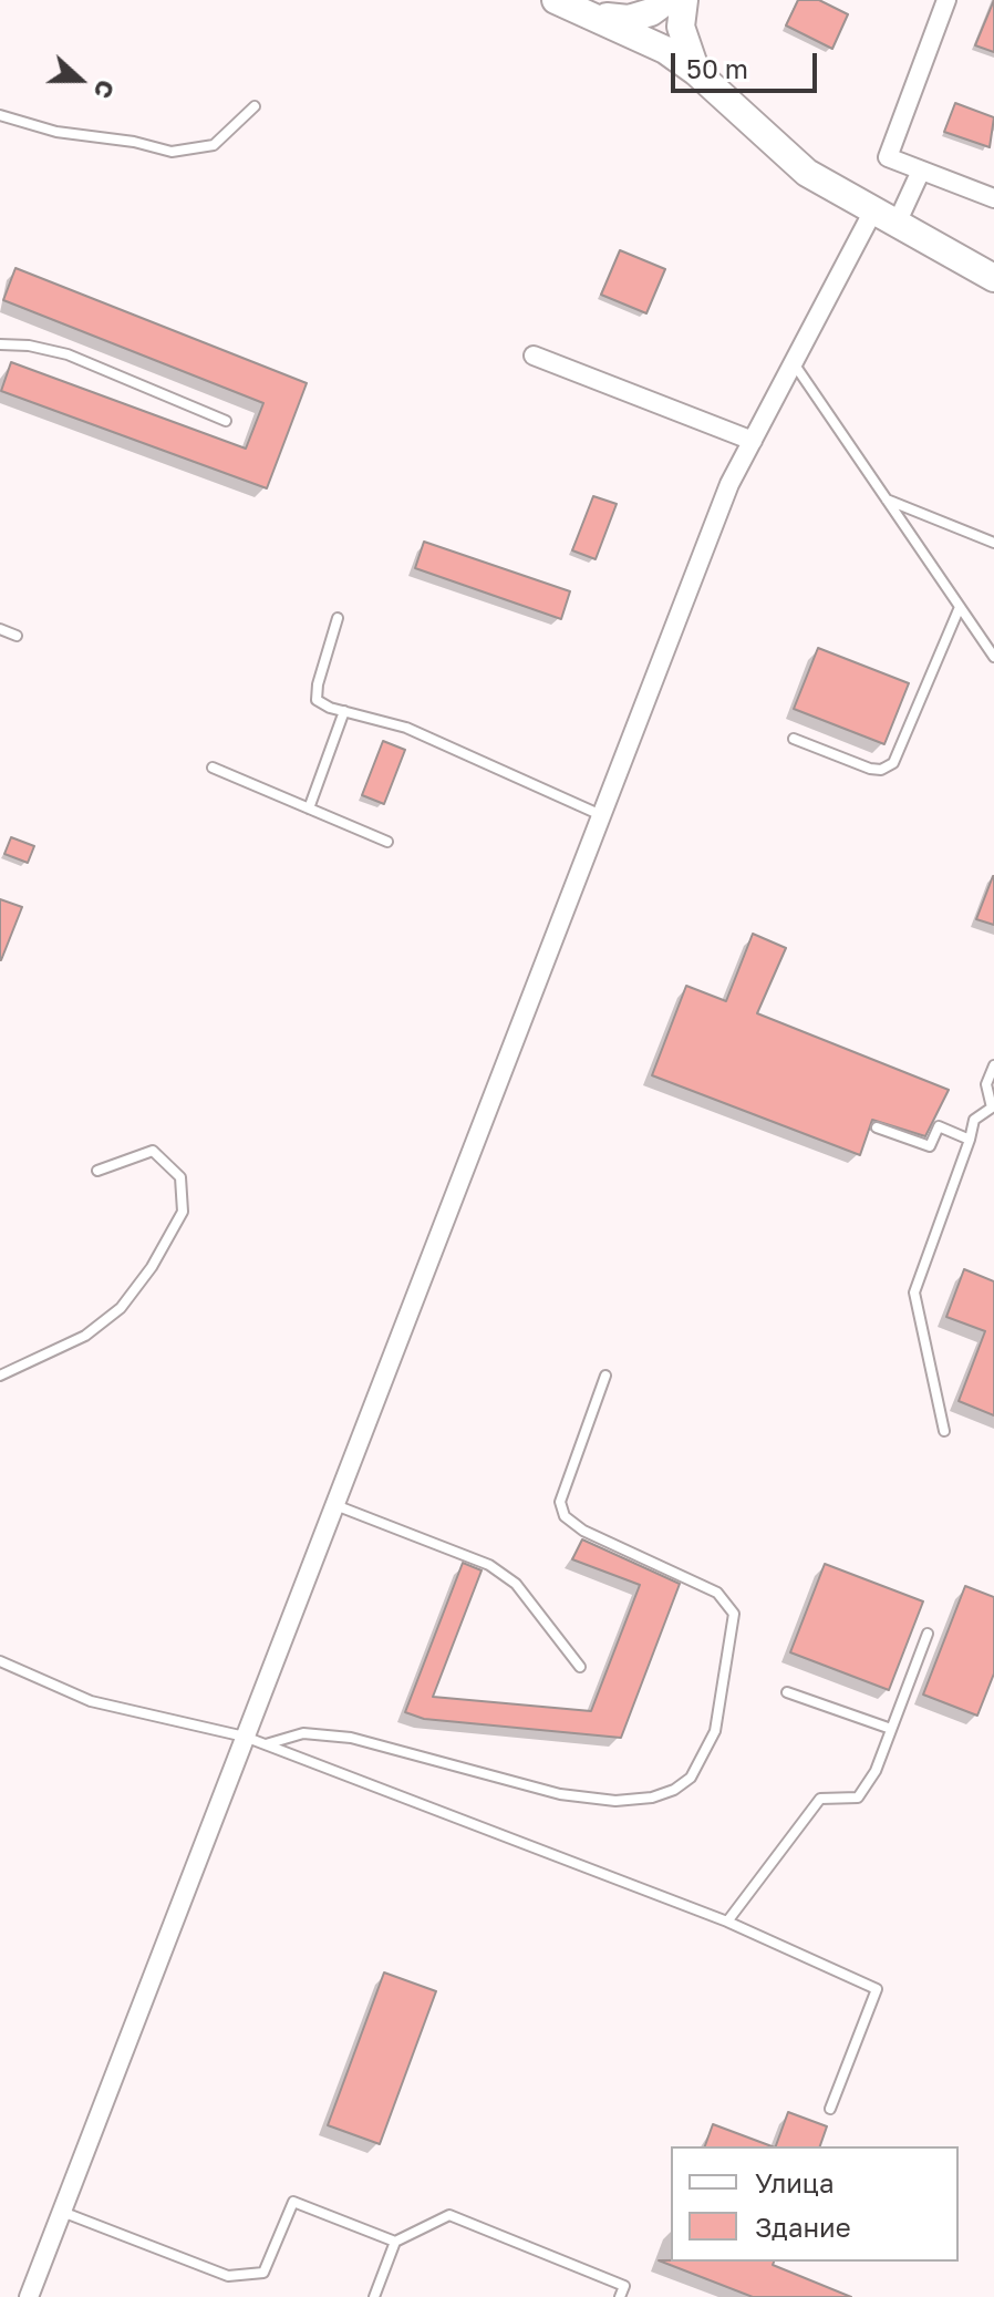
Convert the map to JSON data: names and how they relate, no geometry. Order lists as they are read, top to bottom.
{
  "legend": ["Улица", "Здание"],
  "scale_bar": "50 m",
  "north": "right"
}
